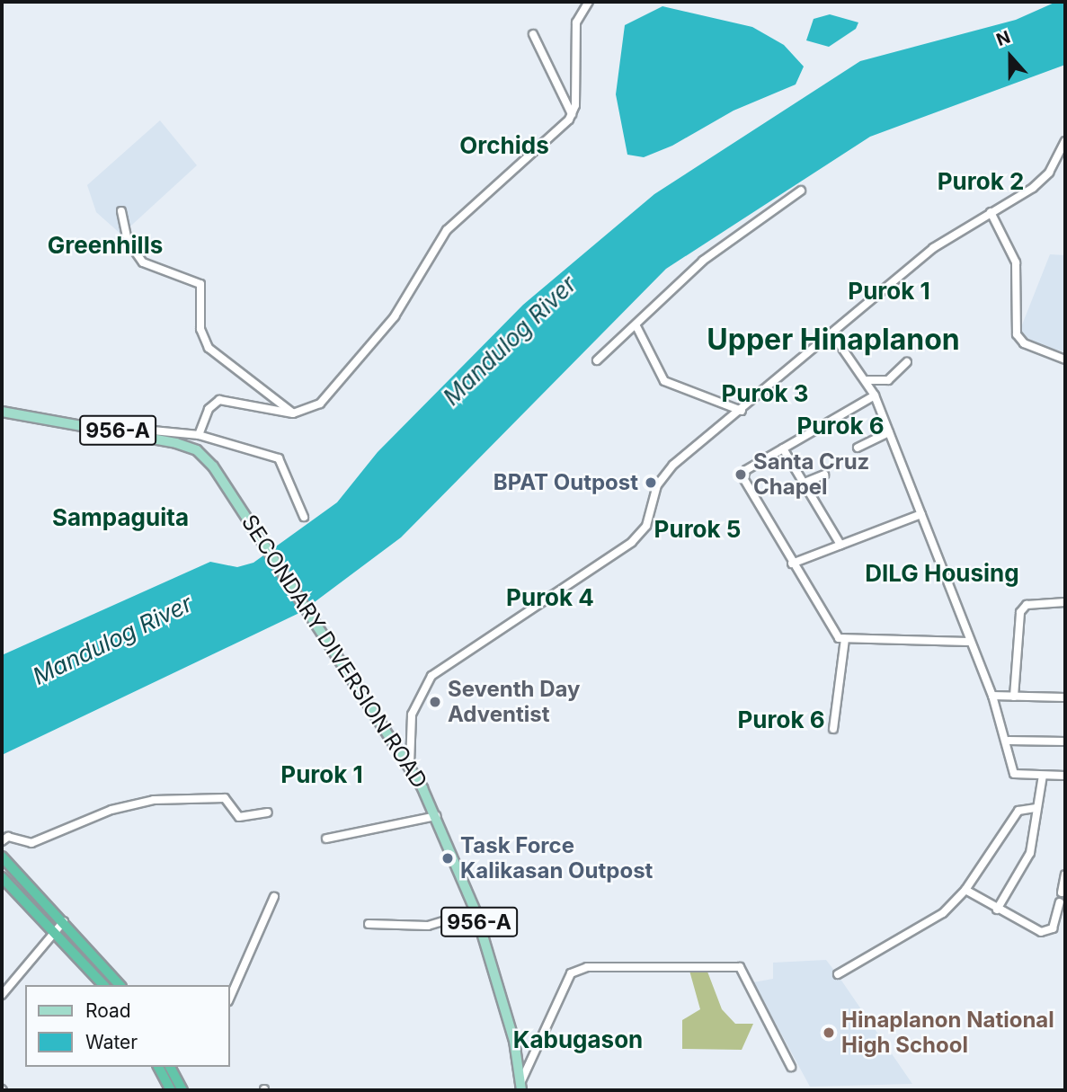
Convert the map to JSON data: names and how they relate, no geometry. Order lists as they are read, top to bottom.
{
  "streets": {
    "main road": ["956-A", "SECONDARY DIVERSION ROAD"]
  },
  "districts": [
    "Orchids",
    "Purok 2",
    "Greenhills",
    "Purok 1",
    "Upper Hinaplanon",
    "Purok 3",
    "Purok 6",
    "Sampaguita",
    "Purok 5",
    "DILG Housing",
    "Purok 4",
    "Purok 6",
    "Purok 1",
    "Kabugason"
  ],
  "water": ["Mandulog River"],
  "places": [
    "Santa Cruz Chapel",
    "BPAT Outpost",
    "Seventh Day Adventist",
    "Task Force Kalikasan Outpost",
    "Hinaplanon National High School"
  ],
  "legend": ["Road", "Water"],
  "north": "top"
}
